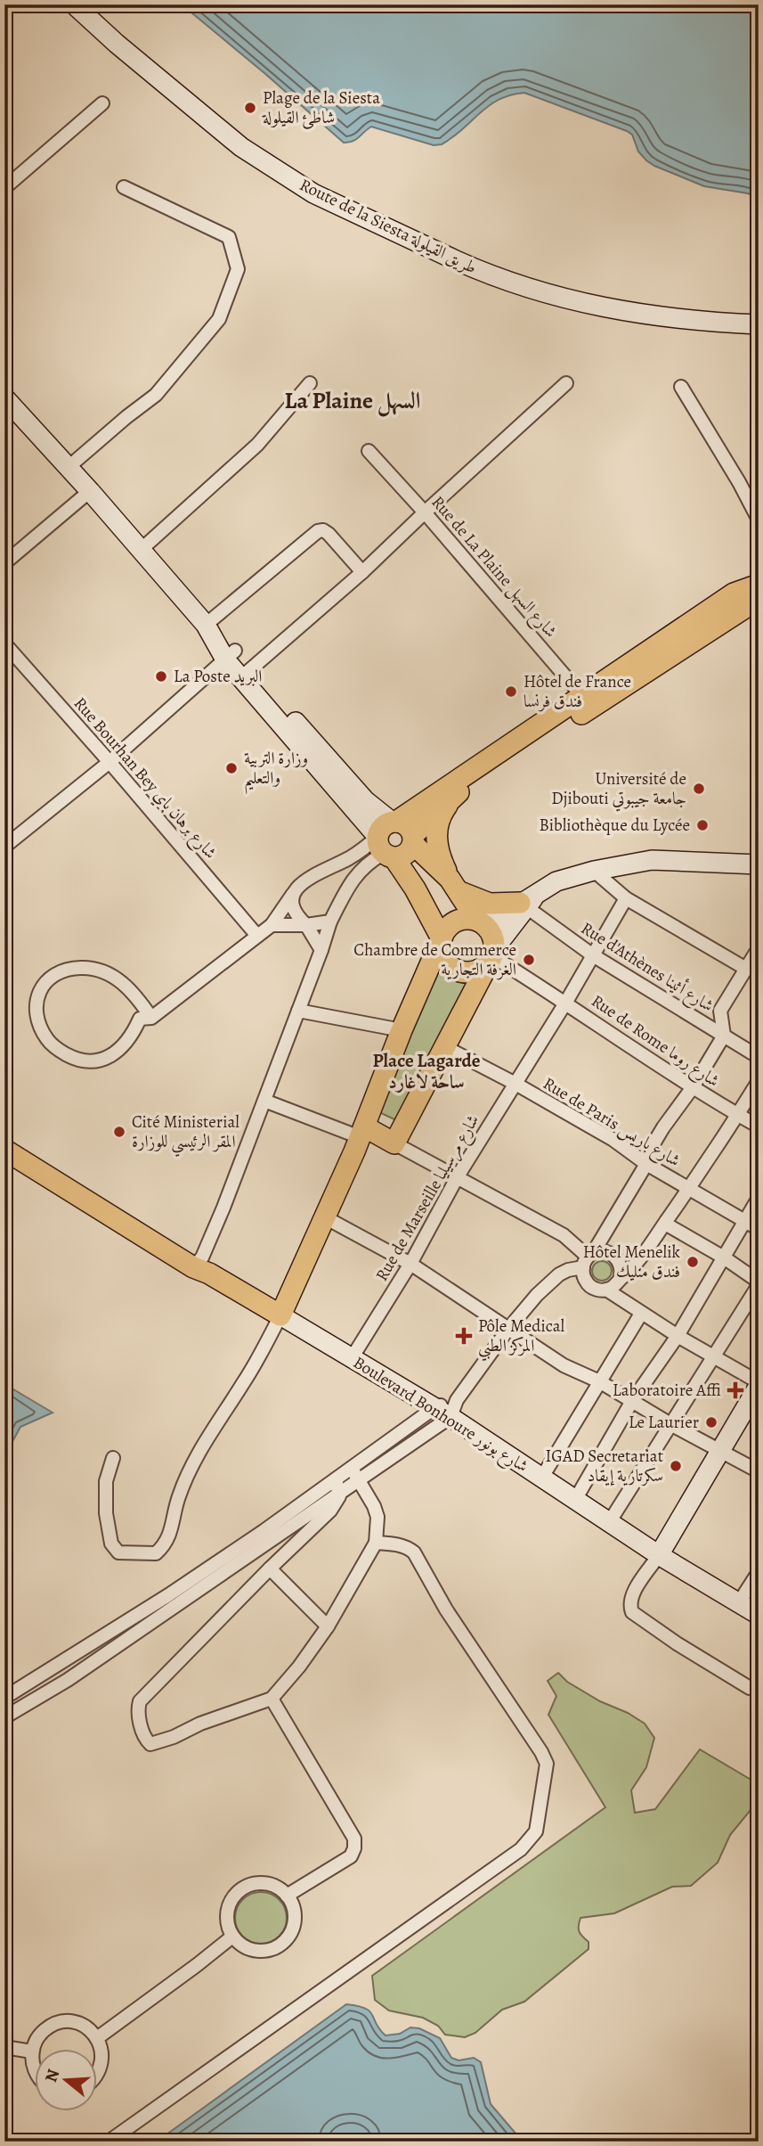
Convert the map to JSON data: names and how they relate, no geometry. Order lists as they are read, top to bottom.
{
  "streets": {
    "main road": ["Route de la Siesta طريق القيلولة", "Boulevard Bonhoure شارع بونور"],
    "street": [
      "Rue de La Plaine شارع السهل",
      "Rue Bourhan Bey شارع برهان باي",
      "Rue d'Athènes شارع أثينا",
      "Rue de Rome شارع روما",
      "Rue de Paris شارع باريس",
      "Rue de Marseille شارع مرسيليا"
    ]
  },
  "crossings": [
    ["Rue d'Athènes شارع أثينا", "Rue de Marseille شارع مرسيليا"],
    ["Rue de Rome شارع روما", "Rue de Marseille شارع مرسيليا"],
    ["Rue de Paris شارع باريس", "Rue de Marseille شارع مرسيليا"],
    ["Rue de Marseille شارع مرسيليا", "Boulevard Bonhoure شارع بونور"]
  ],
  "districts": ["La Plaine السهل", "Place Lagarde ساحة لاغارد"],
  "places": {
    "other": [
      "Plage de la Siesta شاطئ القيلولة",
      "La Poste البريد",
      "Hôtel de France فندق فرنسا",
      "وزارة التربية والتعليم",
      "Université de Djibouti جامعة جيبوتي",
      "Bibliothèque du Lycée",
      "Chambre de Commerce الغرفة التجارية",
      "Cité Ministerial المقر الرئيسي للوزارة",
      "Hôtel Menelik فندق منليك",
      "Le Laurier",
      "IGAD Secretariat سكرتارية إيقاد"
    ],
    "health": ["Pôle Medical المركز الطبي", "Laboratoire Affi"]
  },
  "north": "left"
}
